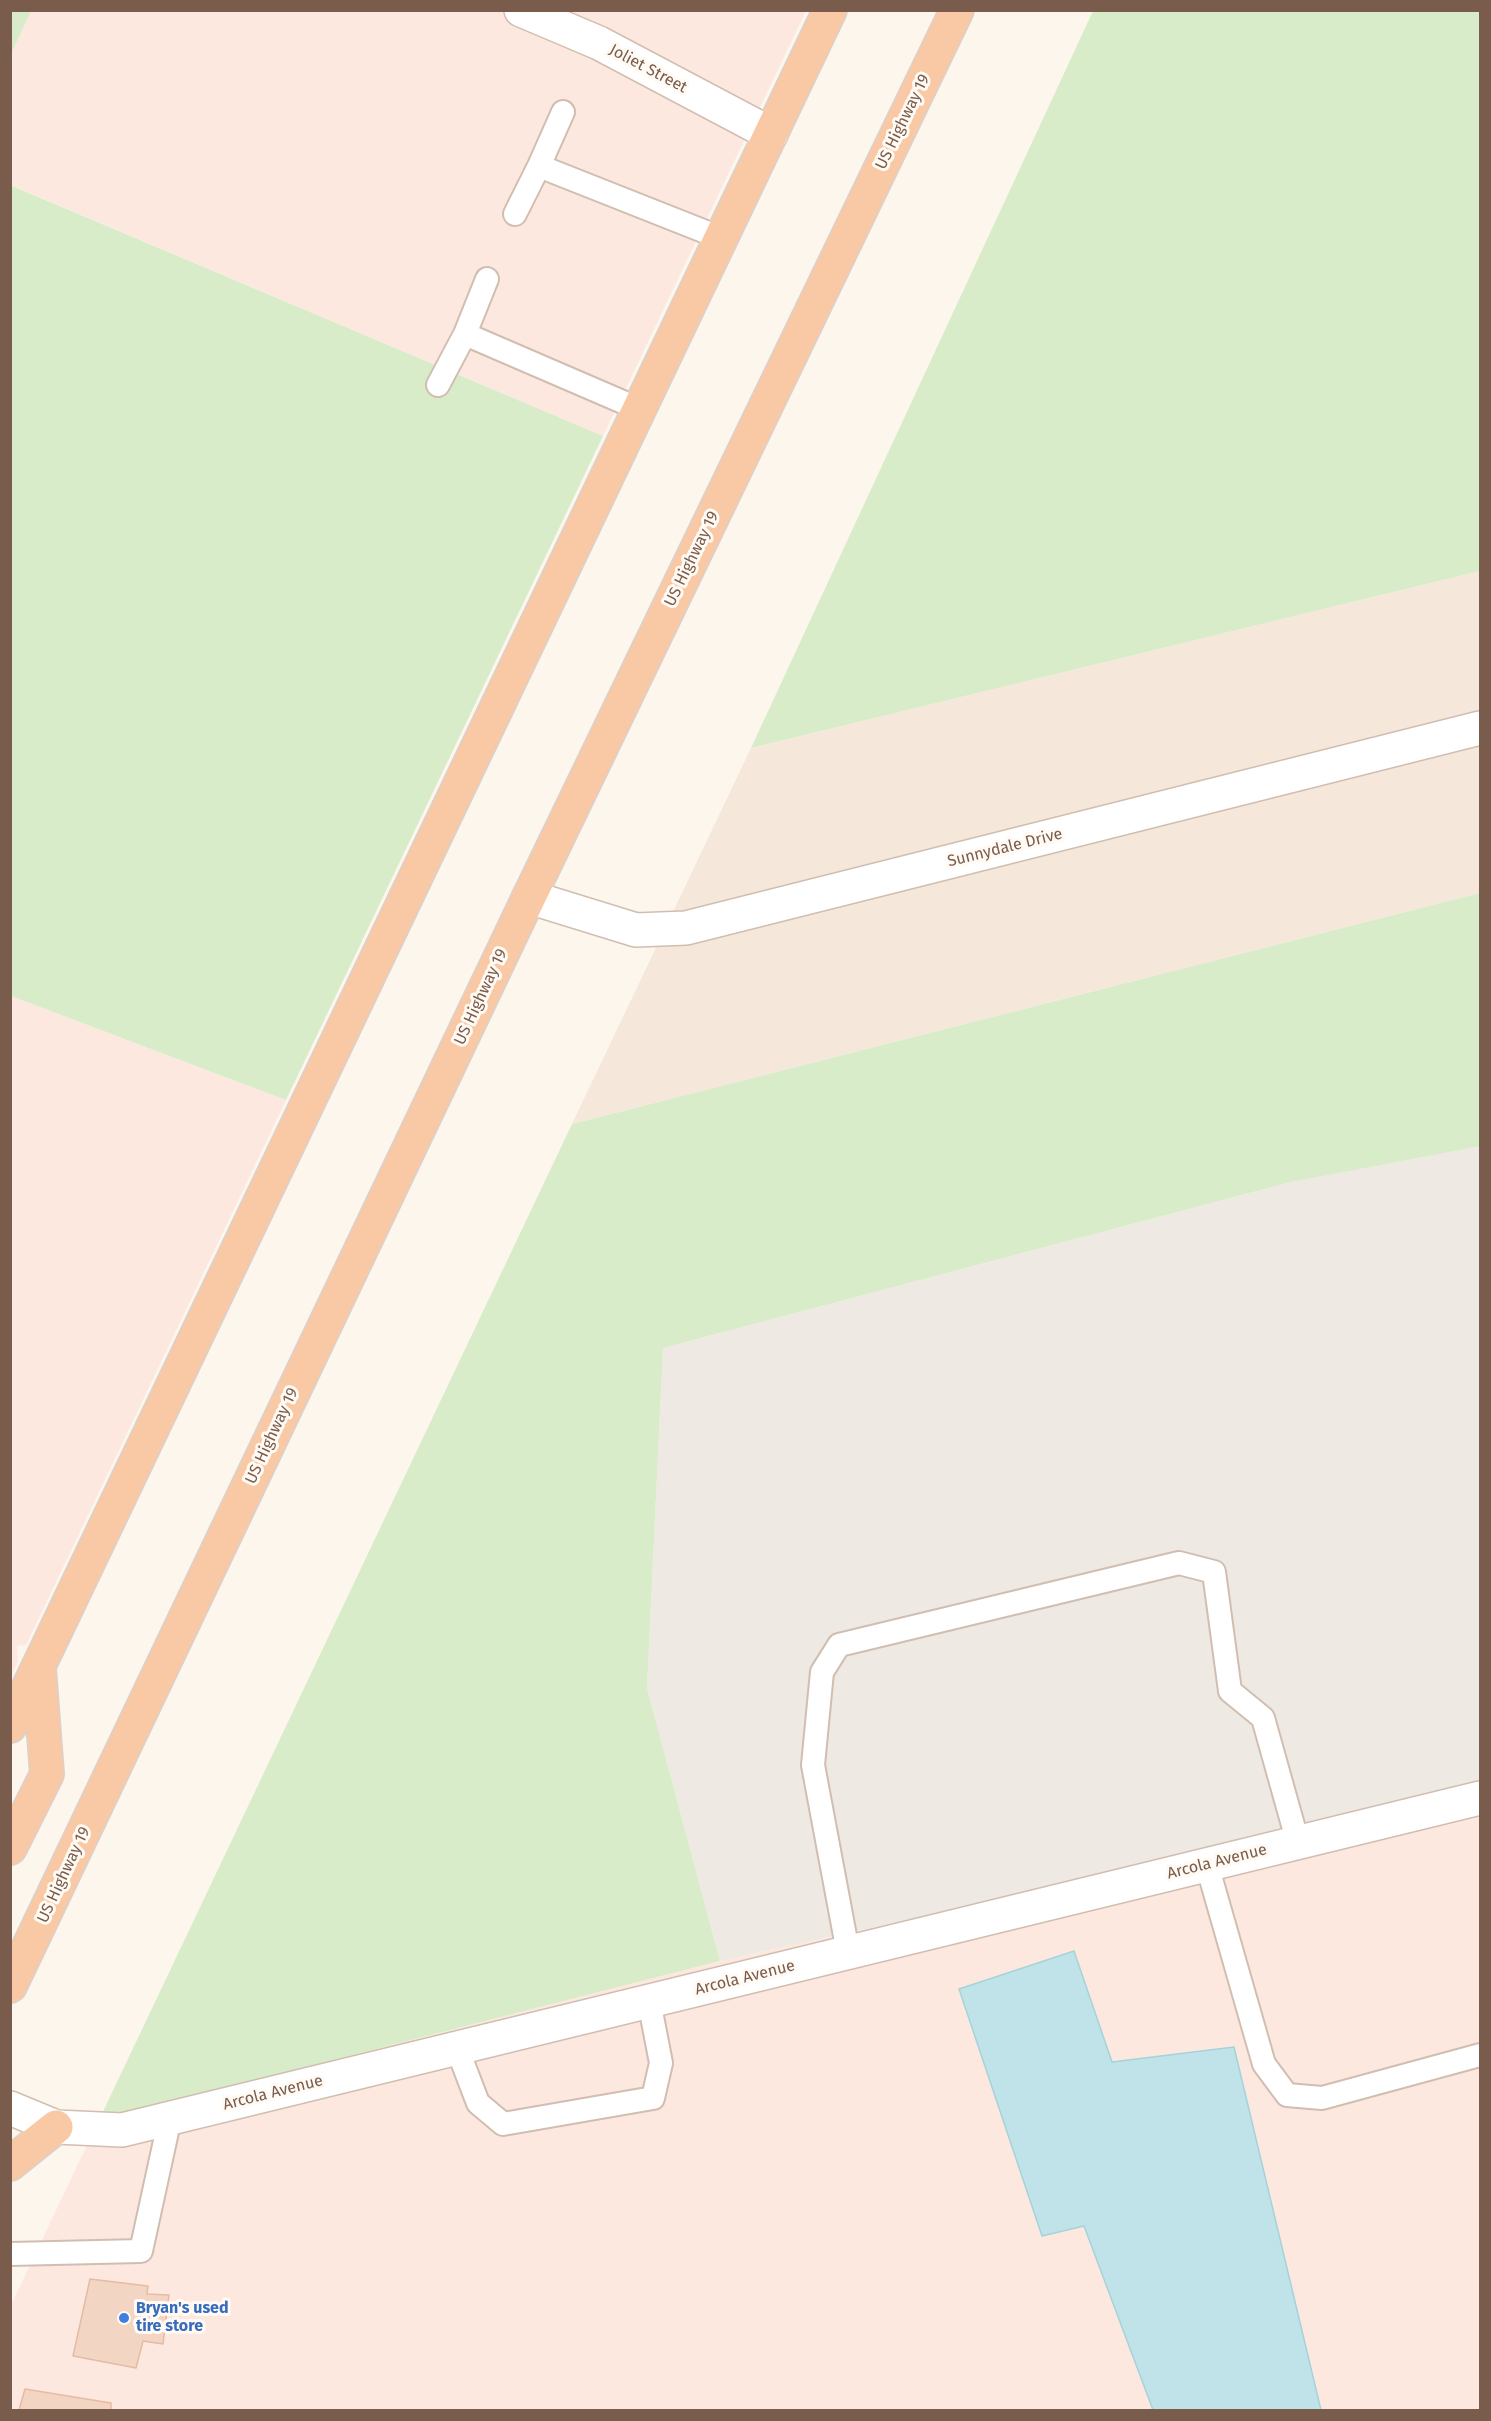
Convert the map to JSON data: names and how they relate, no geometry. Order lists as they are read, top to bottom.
{
  "streets": {
    "highway": ["US Highway 19"],
    "street": ["Joliet Street", "Sunnydale Drive", "Arcola Avenue"]
  },
  "crossings": [
    ["US Highway 19", "Sunnydale Drive"]
  ],
  "places": ["Bryan's used tire store"]
}
